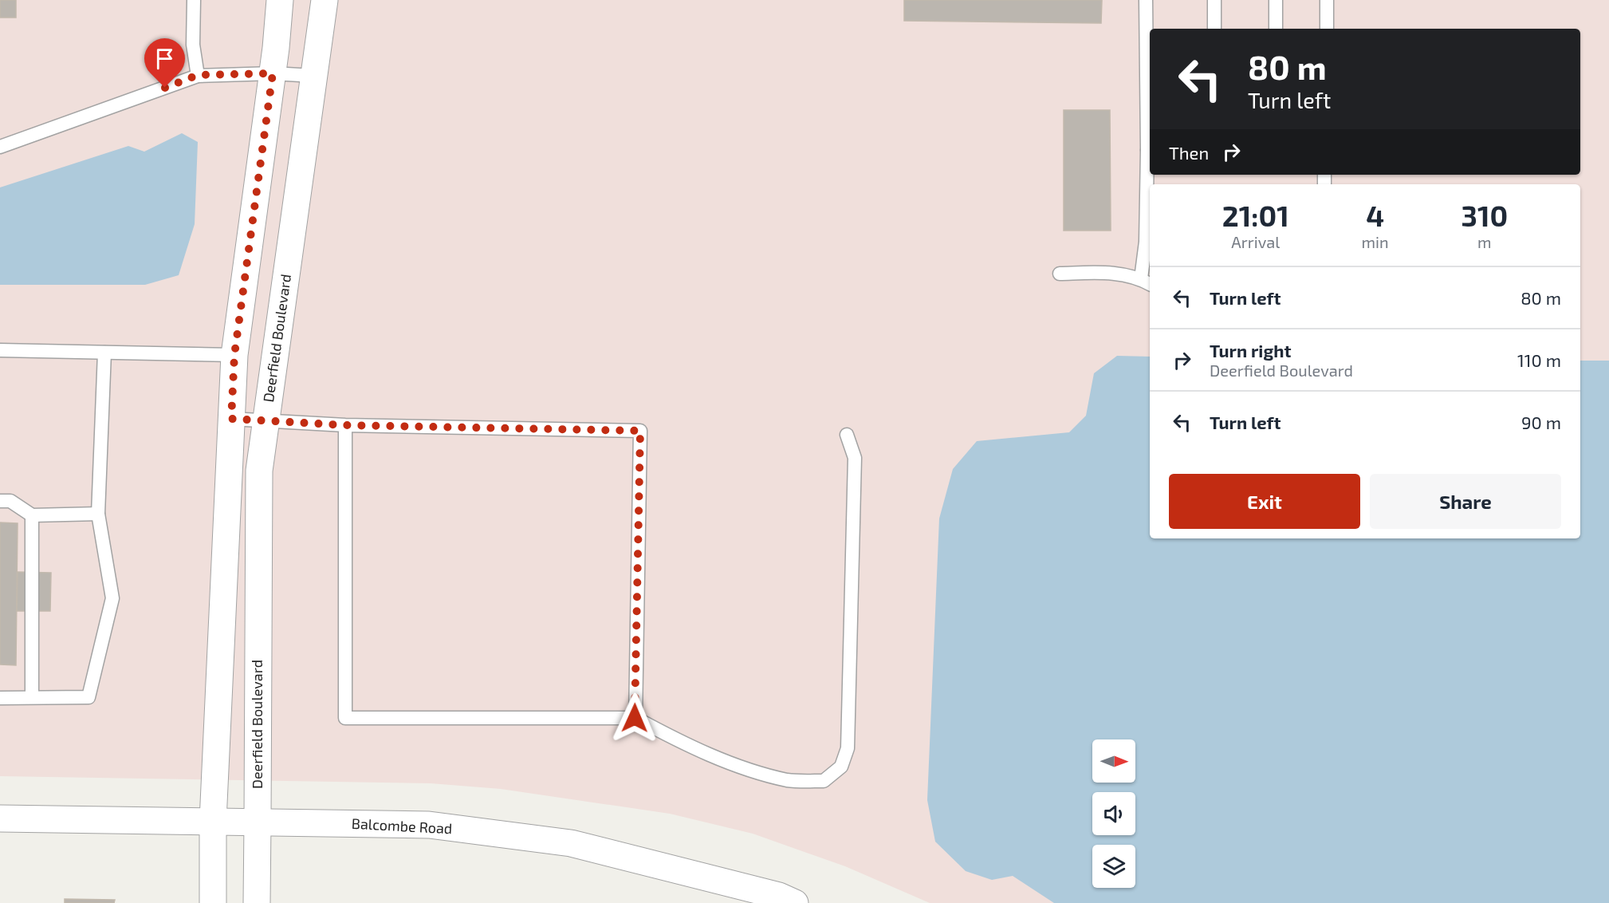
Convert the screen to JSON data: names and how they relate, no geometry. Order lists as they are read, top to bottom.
{
  "streets": {
    "street": ["Deerfield Boulevard", "Balcombe Road"]
  },
  "crossings": [
    ["Deerfield Boulevard", "Balcombe Road"]
  ],
  "north": "right",
  "page": {
    "turn": ["80 m", "Turn left"],
    "then": "Then",
    "eta": [
      "21:01",
      "Arrival",
      "4",
      "min",
      "310",
      "m"
    ],
    "list": [
      {
        "name": "Turn left",
        "value": "80 m"
      },
      {
        "name": "Turn right",
        "note": "Deerfield Boulevard",
        "value": "110 m"
      },
      {
        "name": "Turn left",
        "value": "90 m"
      }
    ],
    "buttons": ["Exit", "Share"]
  }
}
